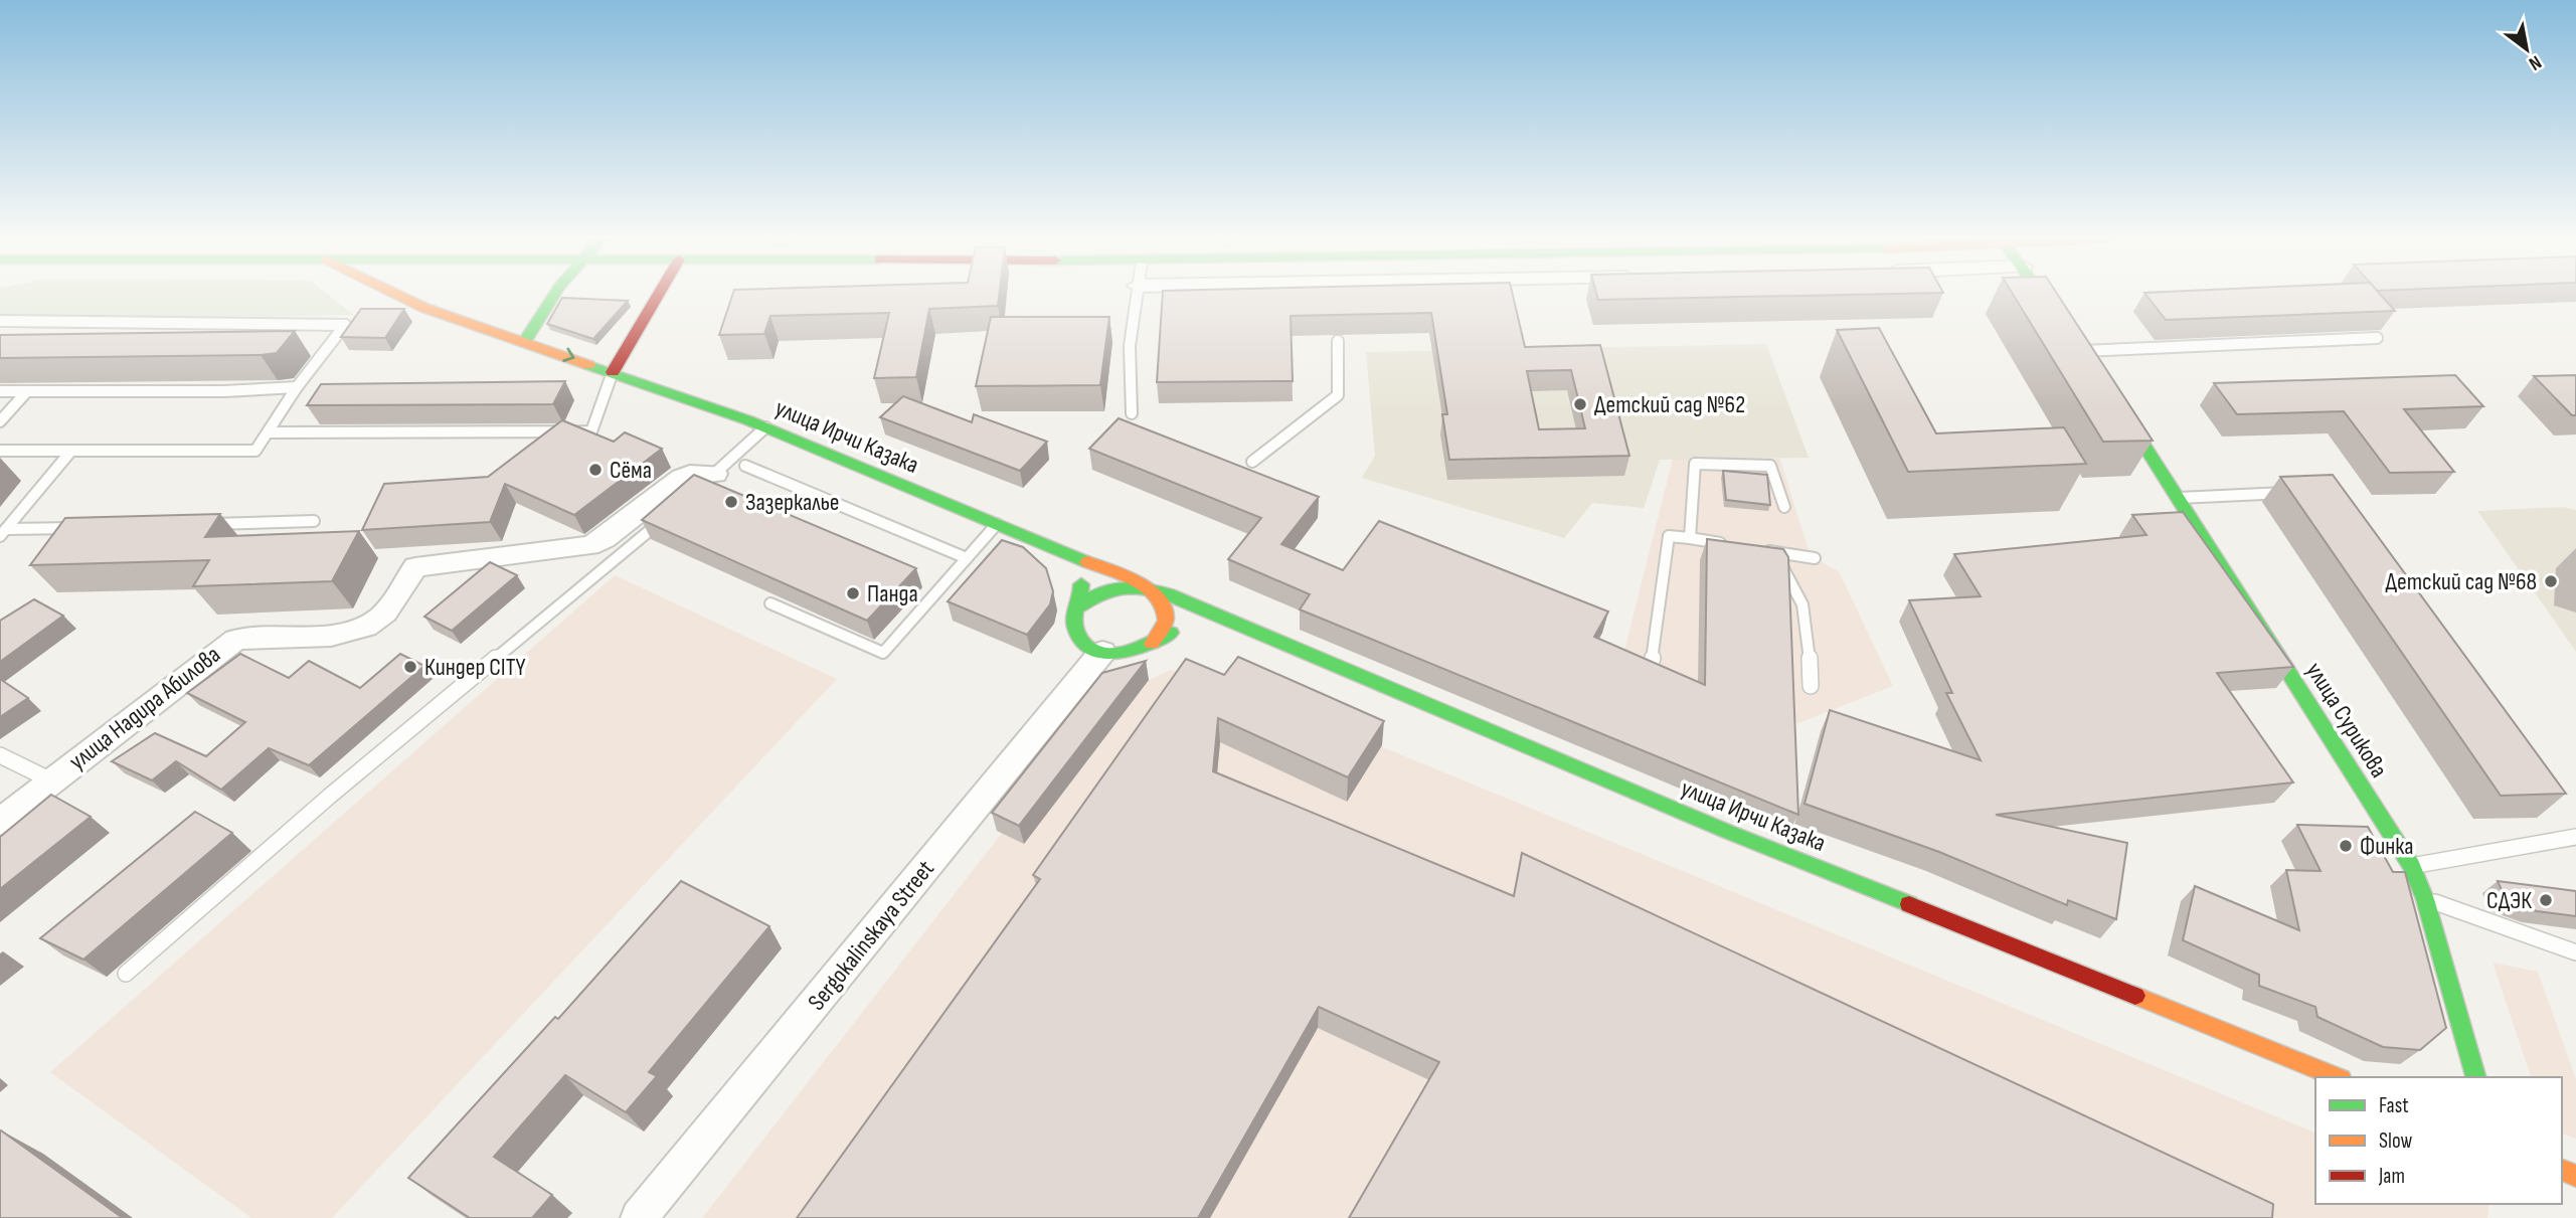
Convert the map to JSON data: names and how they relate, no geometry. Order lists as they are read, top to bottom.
{
  "streets": {
    "main road": ["улица Ирчи Казака", "улица Сурикова"],
    "street": ["улица Надира Абилова", "Sergokalinskaya Street"]
  },
  "crossings": [
    ["улица Ирчи Казака", "Sergokalinskaya Street"]
  ],
  "places": [
    "Детский сад №62",
    "Сёма",
    "Зазеркалье",
    "Детский сад №68",
    "Панда",
    "Киндер CITY",
    "Финка",
    "СДЭК"
  ],
  "legend": ["Fast", "Slow", "Jam"],
  "north": "bottom right"
}
